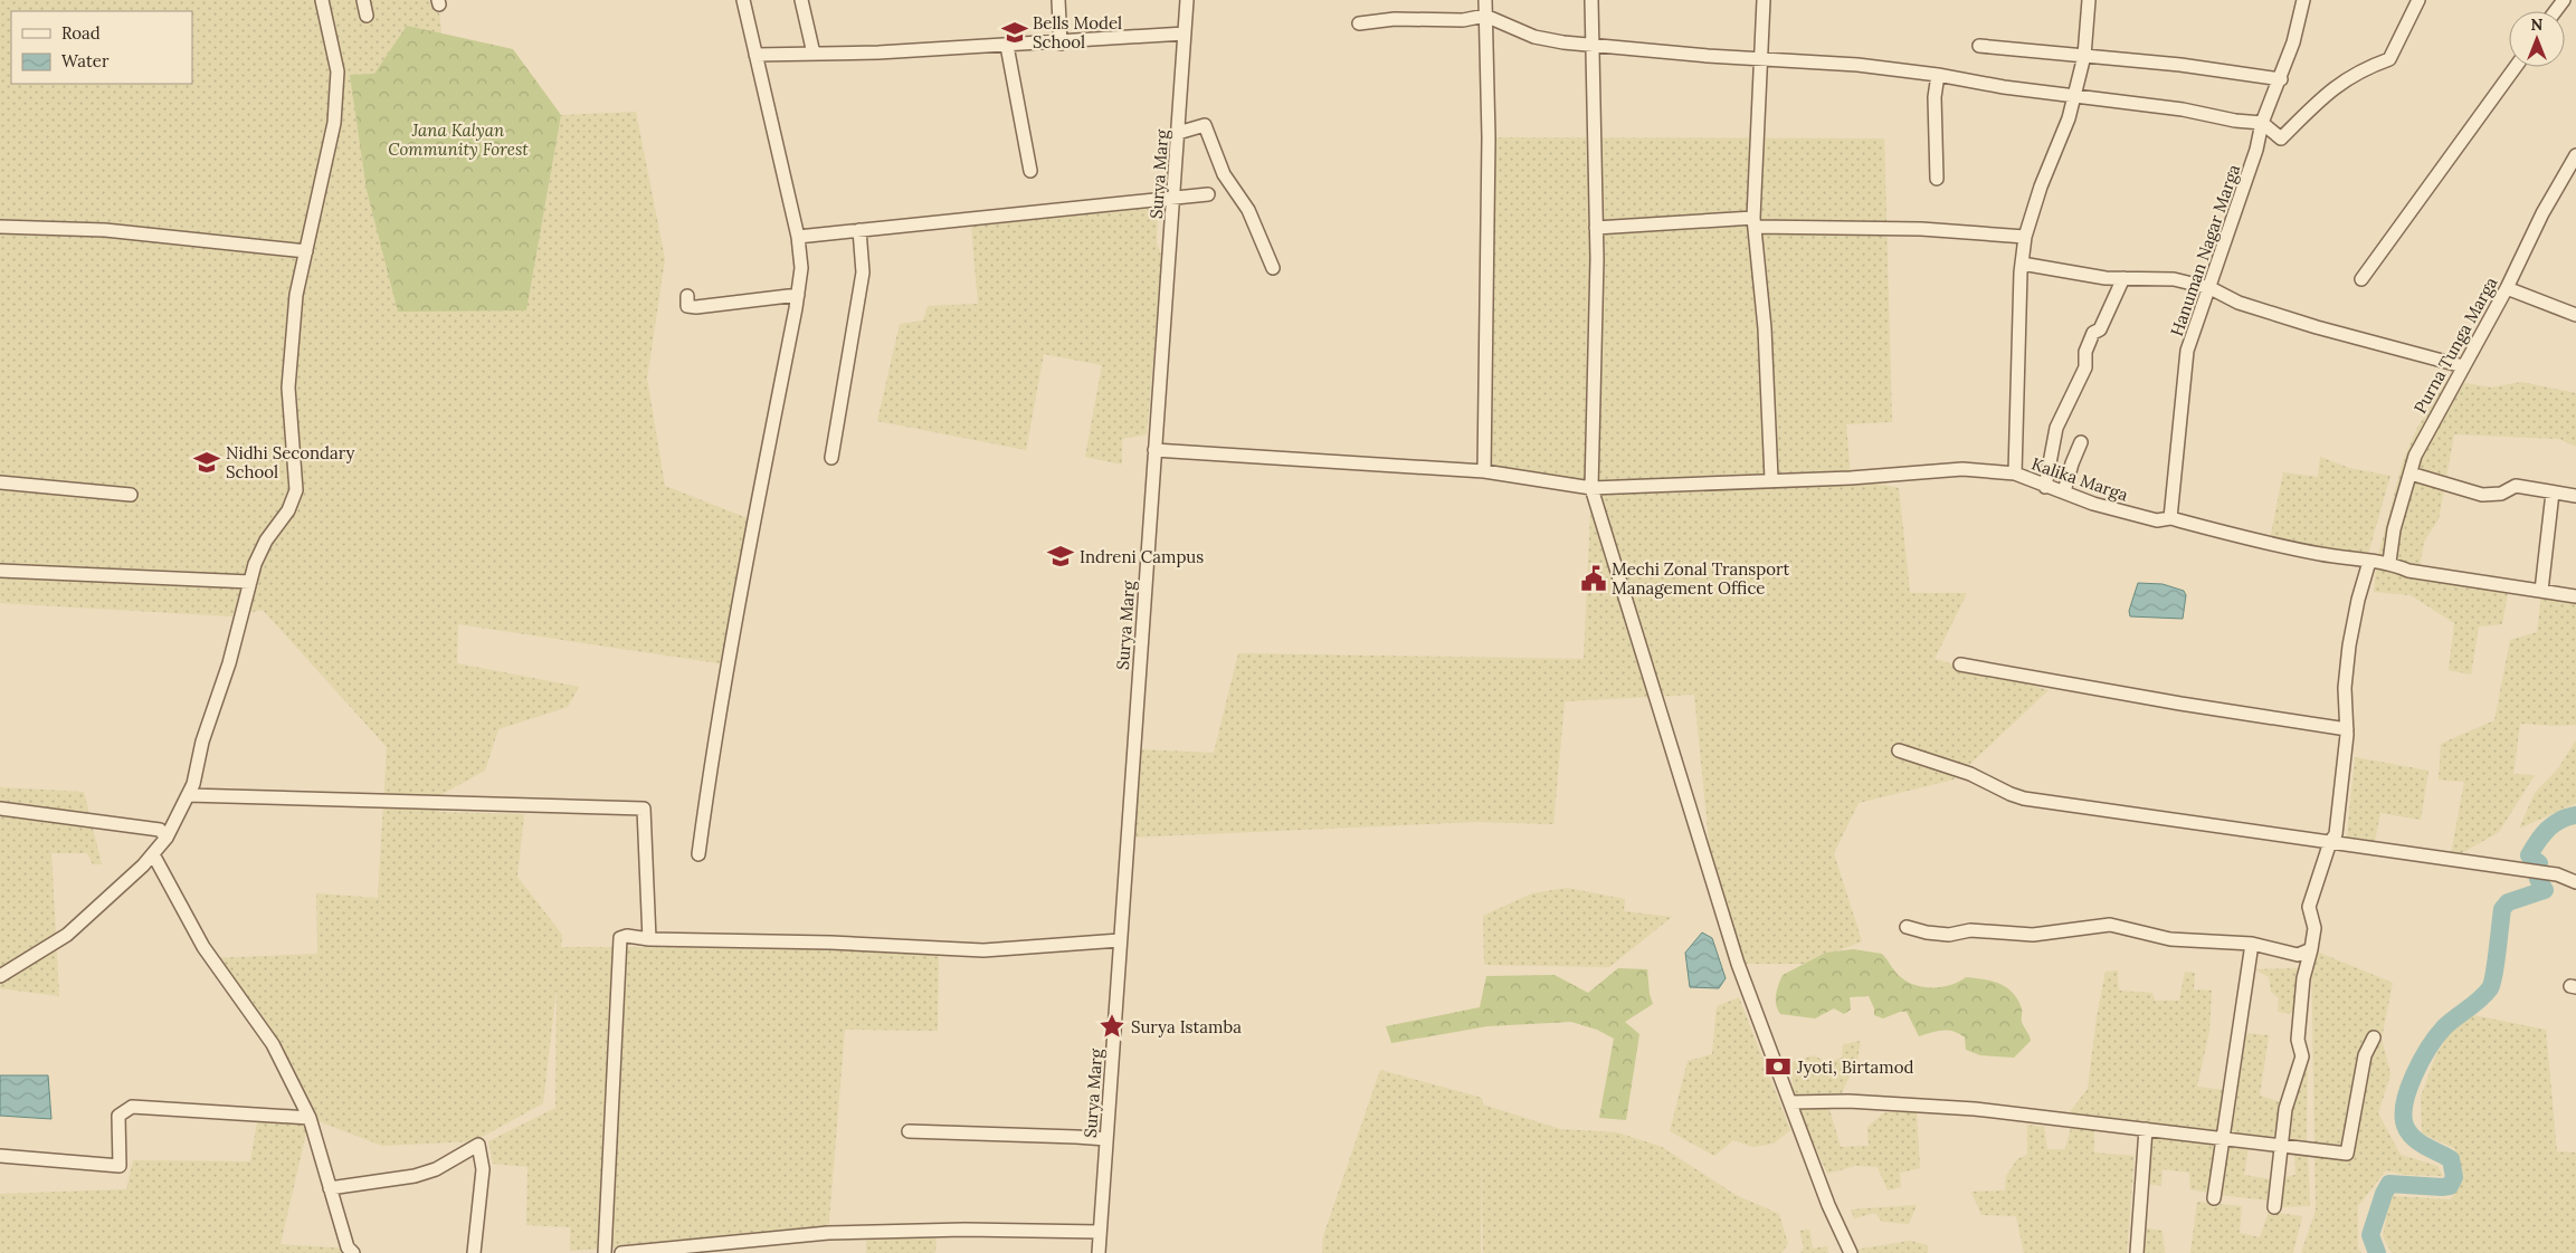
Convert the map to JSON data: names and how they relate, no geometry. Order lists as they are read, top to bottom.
{
  "streets": {
    "street": [
      "Surya Marg",
      "Hanuman Nagar Marga",
      "Purna Tunga Marga",
      "Kalika Marga"
    ]
  },
  "crossings": [
    ["Hanuman Nagar Marga", "Kalika Marga"],
    ["Purna Tunga Marga", "Kalika Marga"]
  ],
  "parks": ["Jana Kalyan Community Forest"],
  "places": {
    "school or university": ["Bells Model School", "Nidhi Secondary School", "Indreni Campus"],
    "public building": ["Mechi Zonal Transport Management Office"],
    "place": ["Surya Istamba"],
    "bank": ["Jyoti, Birtamod"]
  },
  "legend": ["Road", "Water"],
  "north": "top"
}
